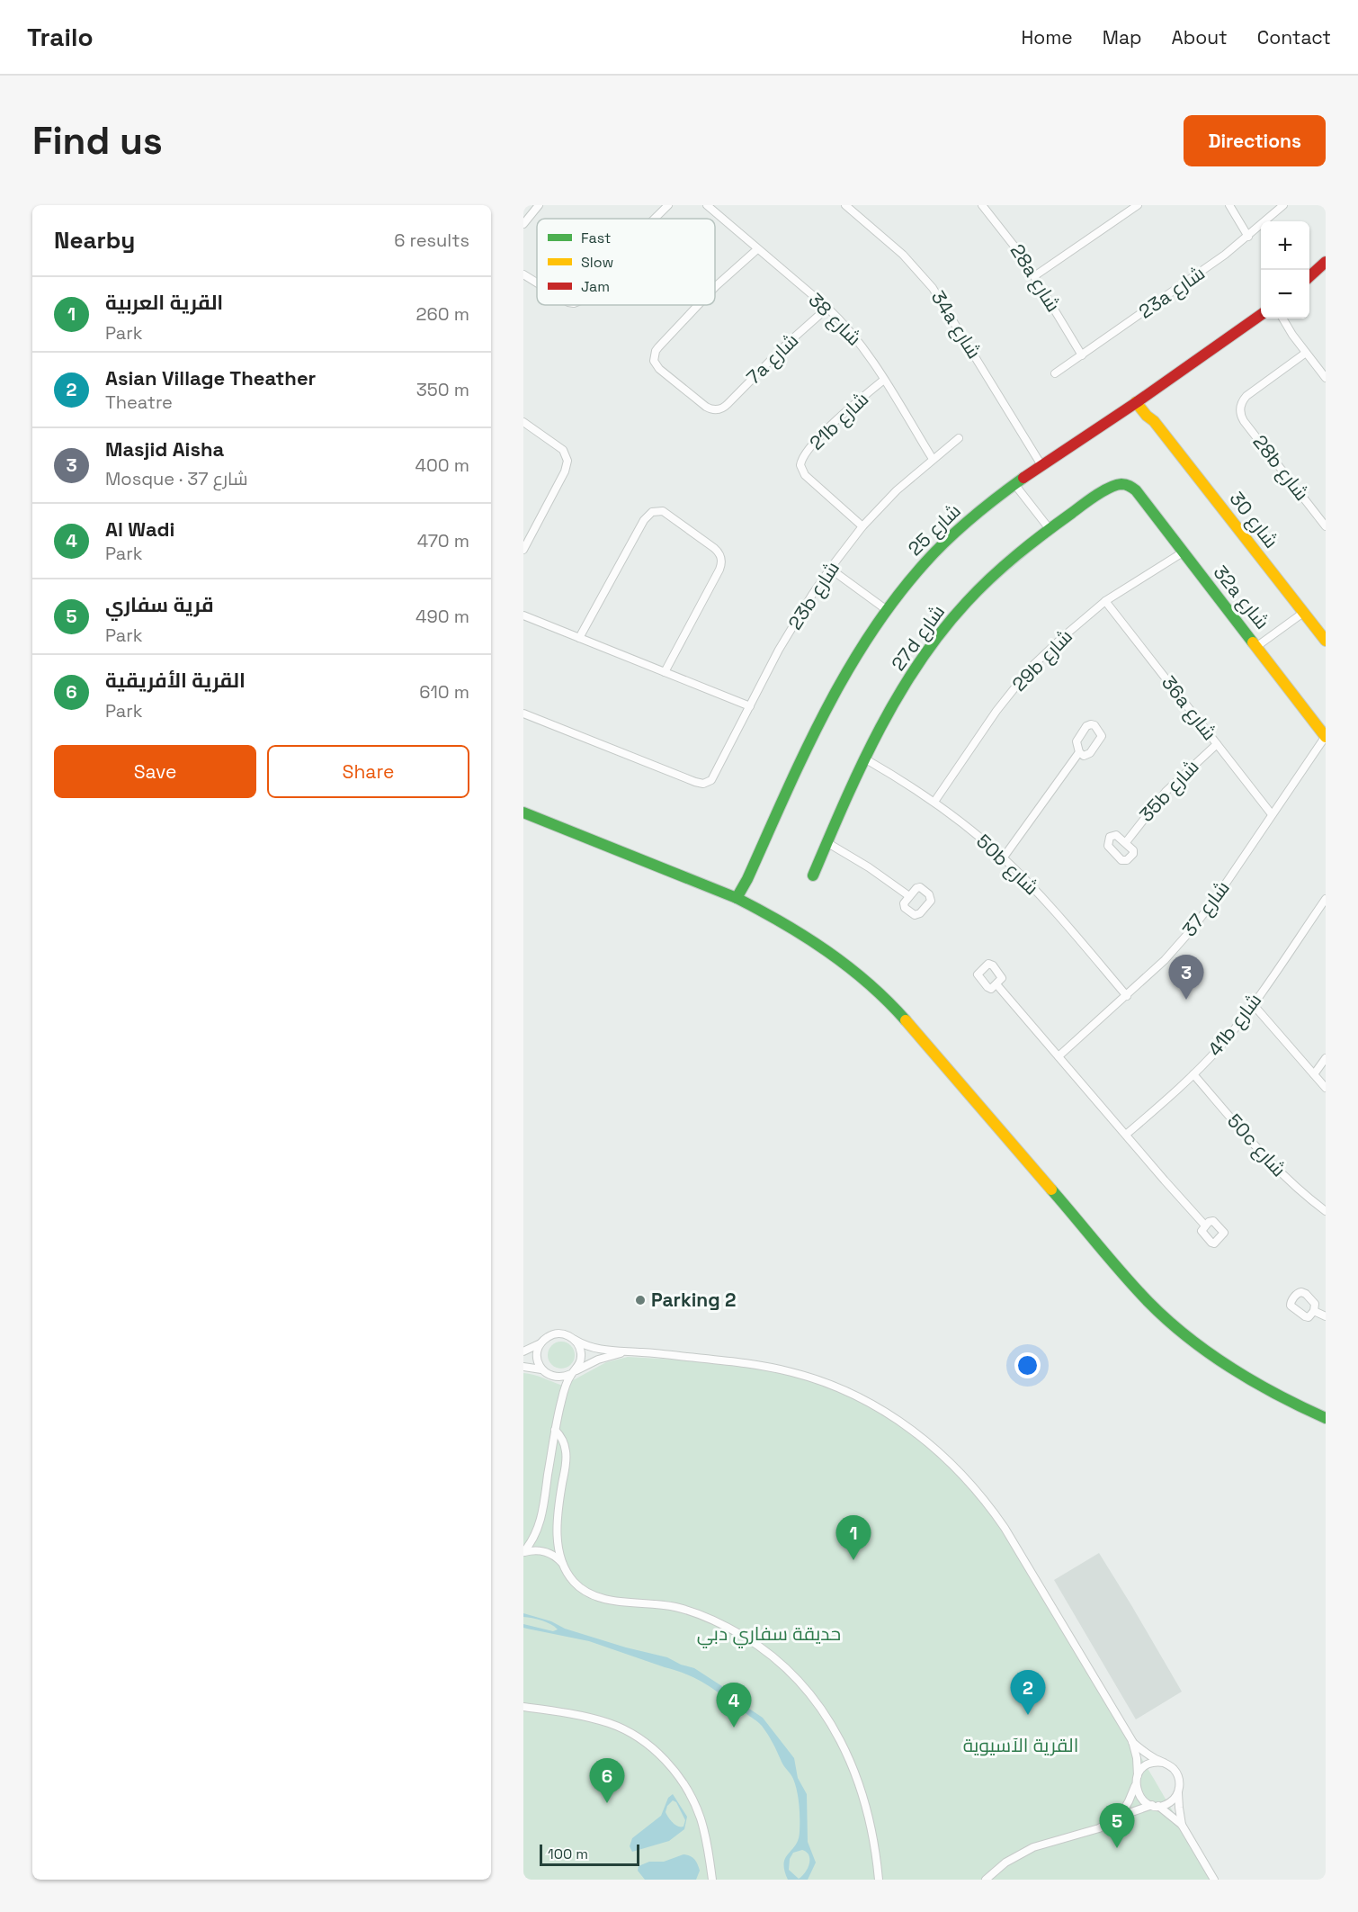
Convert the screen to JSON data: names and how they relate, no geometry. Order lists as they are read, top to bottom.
{
  "streets": {
    "street": [
      "28a شارع",
      "23a شارع",
      "شارع 38",
      "34a شارع",
      "7a شارع",
      "21b شارع",
      "28b شارع",
      "شارع 30",
      "شارع 25",
      "23b شارع",
      "32a شارع",
      "27d شارع",
      "29b شارع",
      "36a شارع",
      "35b شارع",
      "50b شارع",
      "شارع 37",
      "41b شارع",
      "50c شارع"
    ]
  },
  "crossings": [
    ["28a شارع", "23a شارع"],
    ["شارع 38", "7a شارع"],
    ["شارع 38", "21b شارع"],
    ["شارع 38", "23b شارع"],
    ["34a شارع", "شارع 25"],
    ["21b شارع", "23b شارع"],
    ["شارع 30", "شارع 25"],
    ["32a شارع", "27d شارع"],
    ["32a شارع", "29b شارع"],
    ["32a شارع", "شارع 37"],
    ["27d شارع", "50b شارع"],
    ["29b شارع", "36a شارع"],
    ["29b شارع", "50b شارع"],
    ["36a شارع", "35b شارع"],
    ["36a شارع", "شارع 37"],
    ["50b شارع", "شارع 37"],
    ["41b شارع", "50c شارع"]
  ],
  "parks": ["حديقة سفاري دبي", "القرية الآسيوية"],
  "places": ["Parking 2"],
  "legend": ["Fast", "Slow", "Jam"],
  "scale_bar": "100 m",
  "page": {
    "header": "Trailo",
    "nav": [
      "Home",
      "Map",
      "About",
      "Contact"
    ],
    "buttons": [
      "Directions",
      ["Save", "Share"]
    ],
    "title": "Find us",
    "heading": ["Nearby", "6 results"],
    "map_buttons": ["+", "−"],
    "list": [
      {
        "mark": "1",
        "name": "القرية العربية",
        "note": "Park",
        "value": "260 m"
      },
      {
        "mark": "2",
        "name": "Asian Village Theather",
        "note": "Theatre",
        "value": "350 m"
      },
      {
        "mark": "3",
        "name": "Masjid Aisha",
        "note": "Mosque · شارع 37",
        "value": "400 m"
      },
      {
        "mark": "4",
        "name": "Al Wadi",
        "note": "Park",
        "value": "470 m"
      },
      {
        "mark": "5",
        "name": "قرية سفاري",
        "note": "Park",
        "value": "490 m"
      },
      {
        "mark": "6",
        "name": "القرية الأفريقية",
        "note": "Park",
        "value": "610 m"
      }
    ],
    "pins": [
      "3",
      "1",
      "2",
      "4",
      "6",
      "5"
    ],
    "scale": "100 m"
  }
}
